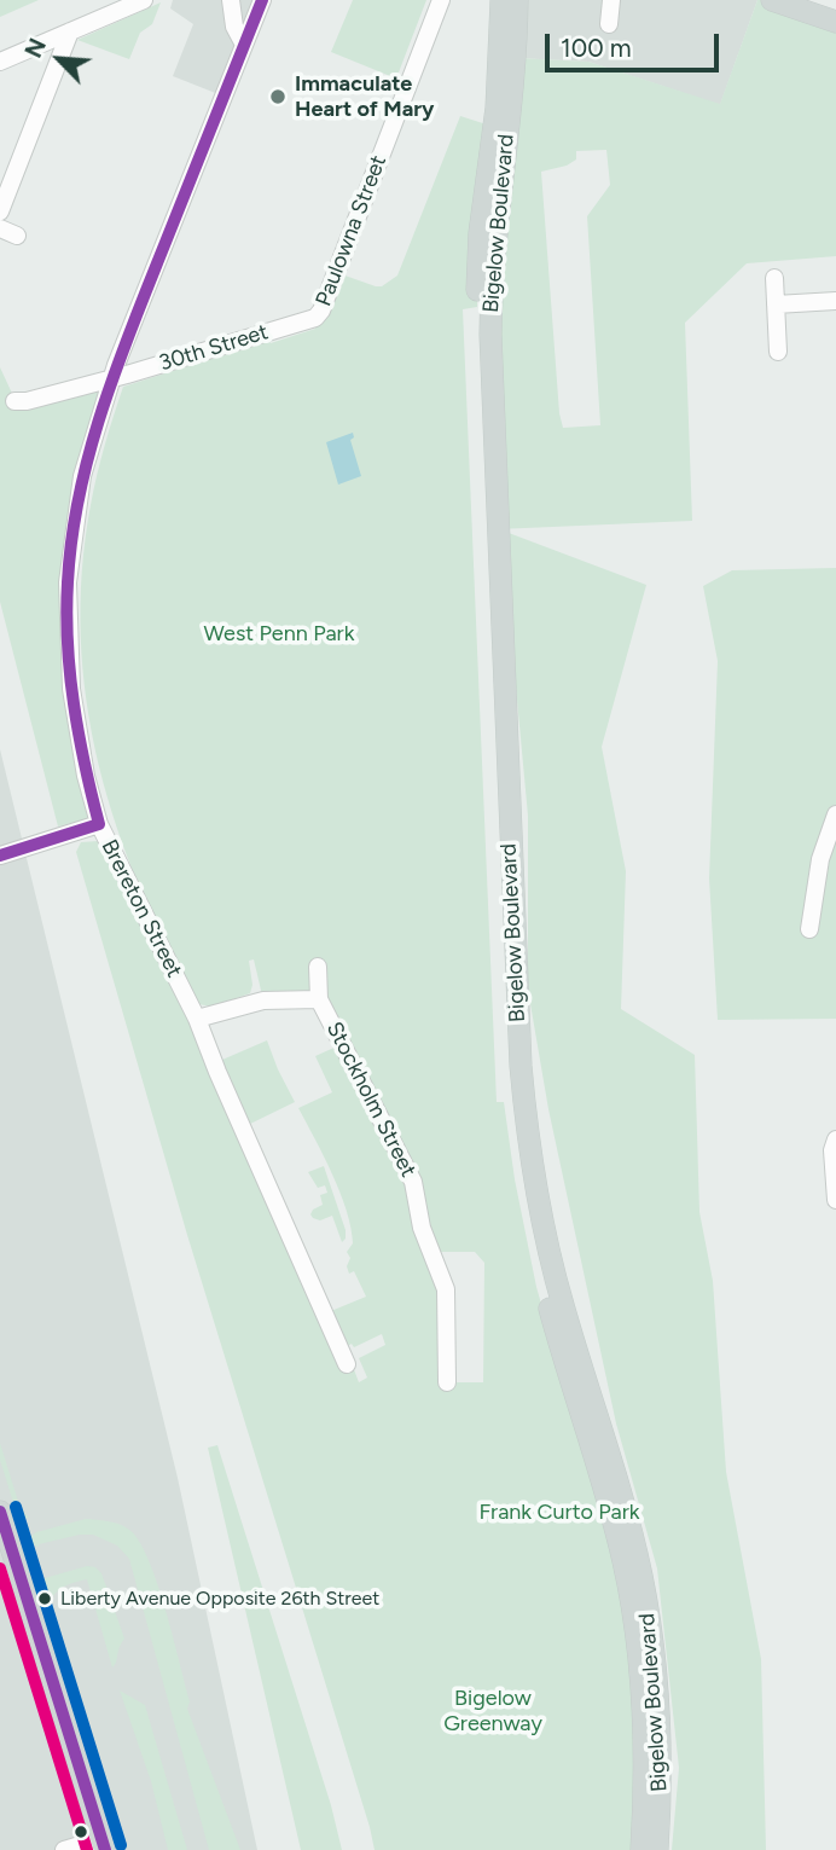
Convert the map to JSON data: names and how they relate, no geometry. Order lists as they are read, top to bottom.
{
  "streets": {
    "main road": ["Bigelow Boulevard"],
    "street": [
      "Paulowna Street",
      "30th Street",
      "Brereton Street",
      "Stockholm Street"
    ]
  },
  "crossings": [
    ["Paulowna Street", "30th Street"],
    ["30th Street", "Brereton Street"]
  ],
  "parks": ["West Penn Park", "Frank Curto Park", "Bigelow Greenway"],
  "places": ["Immaculate Heart of Mary", "Liberty Avenue Opposite 26th Street"],
  "scale_bar": "100 m",
  "north": "top left"
}
